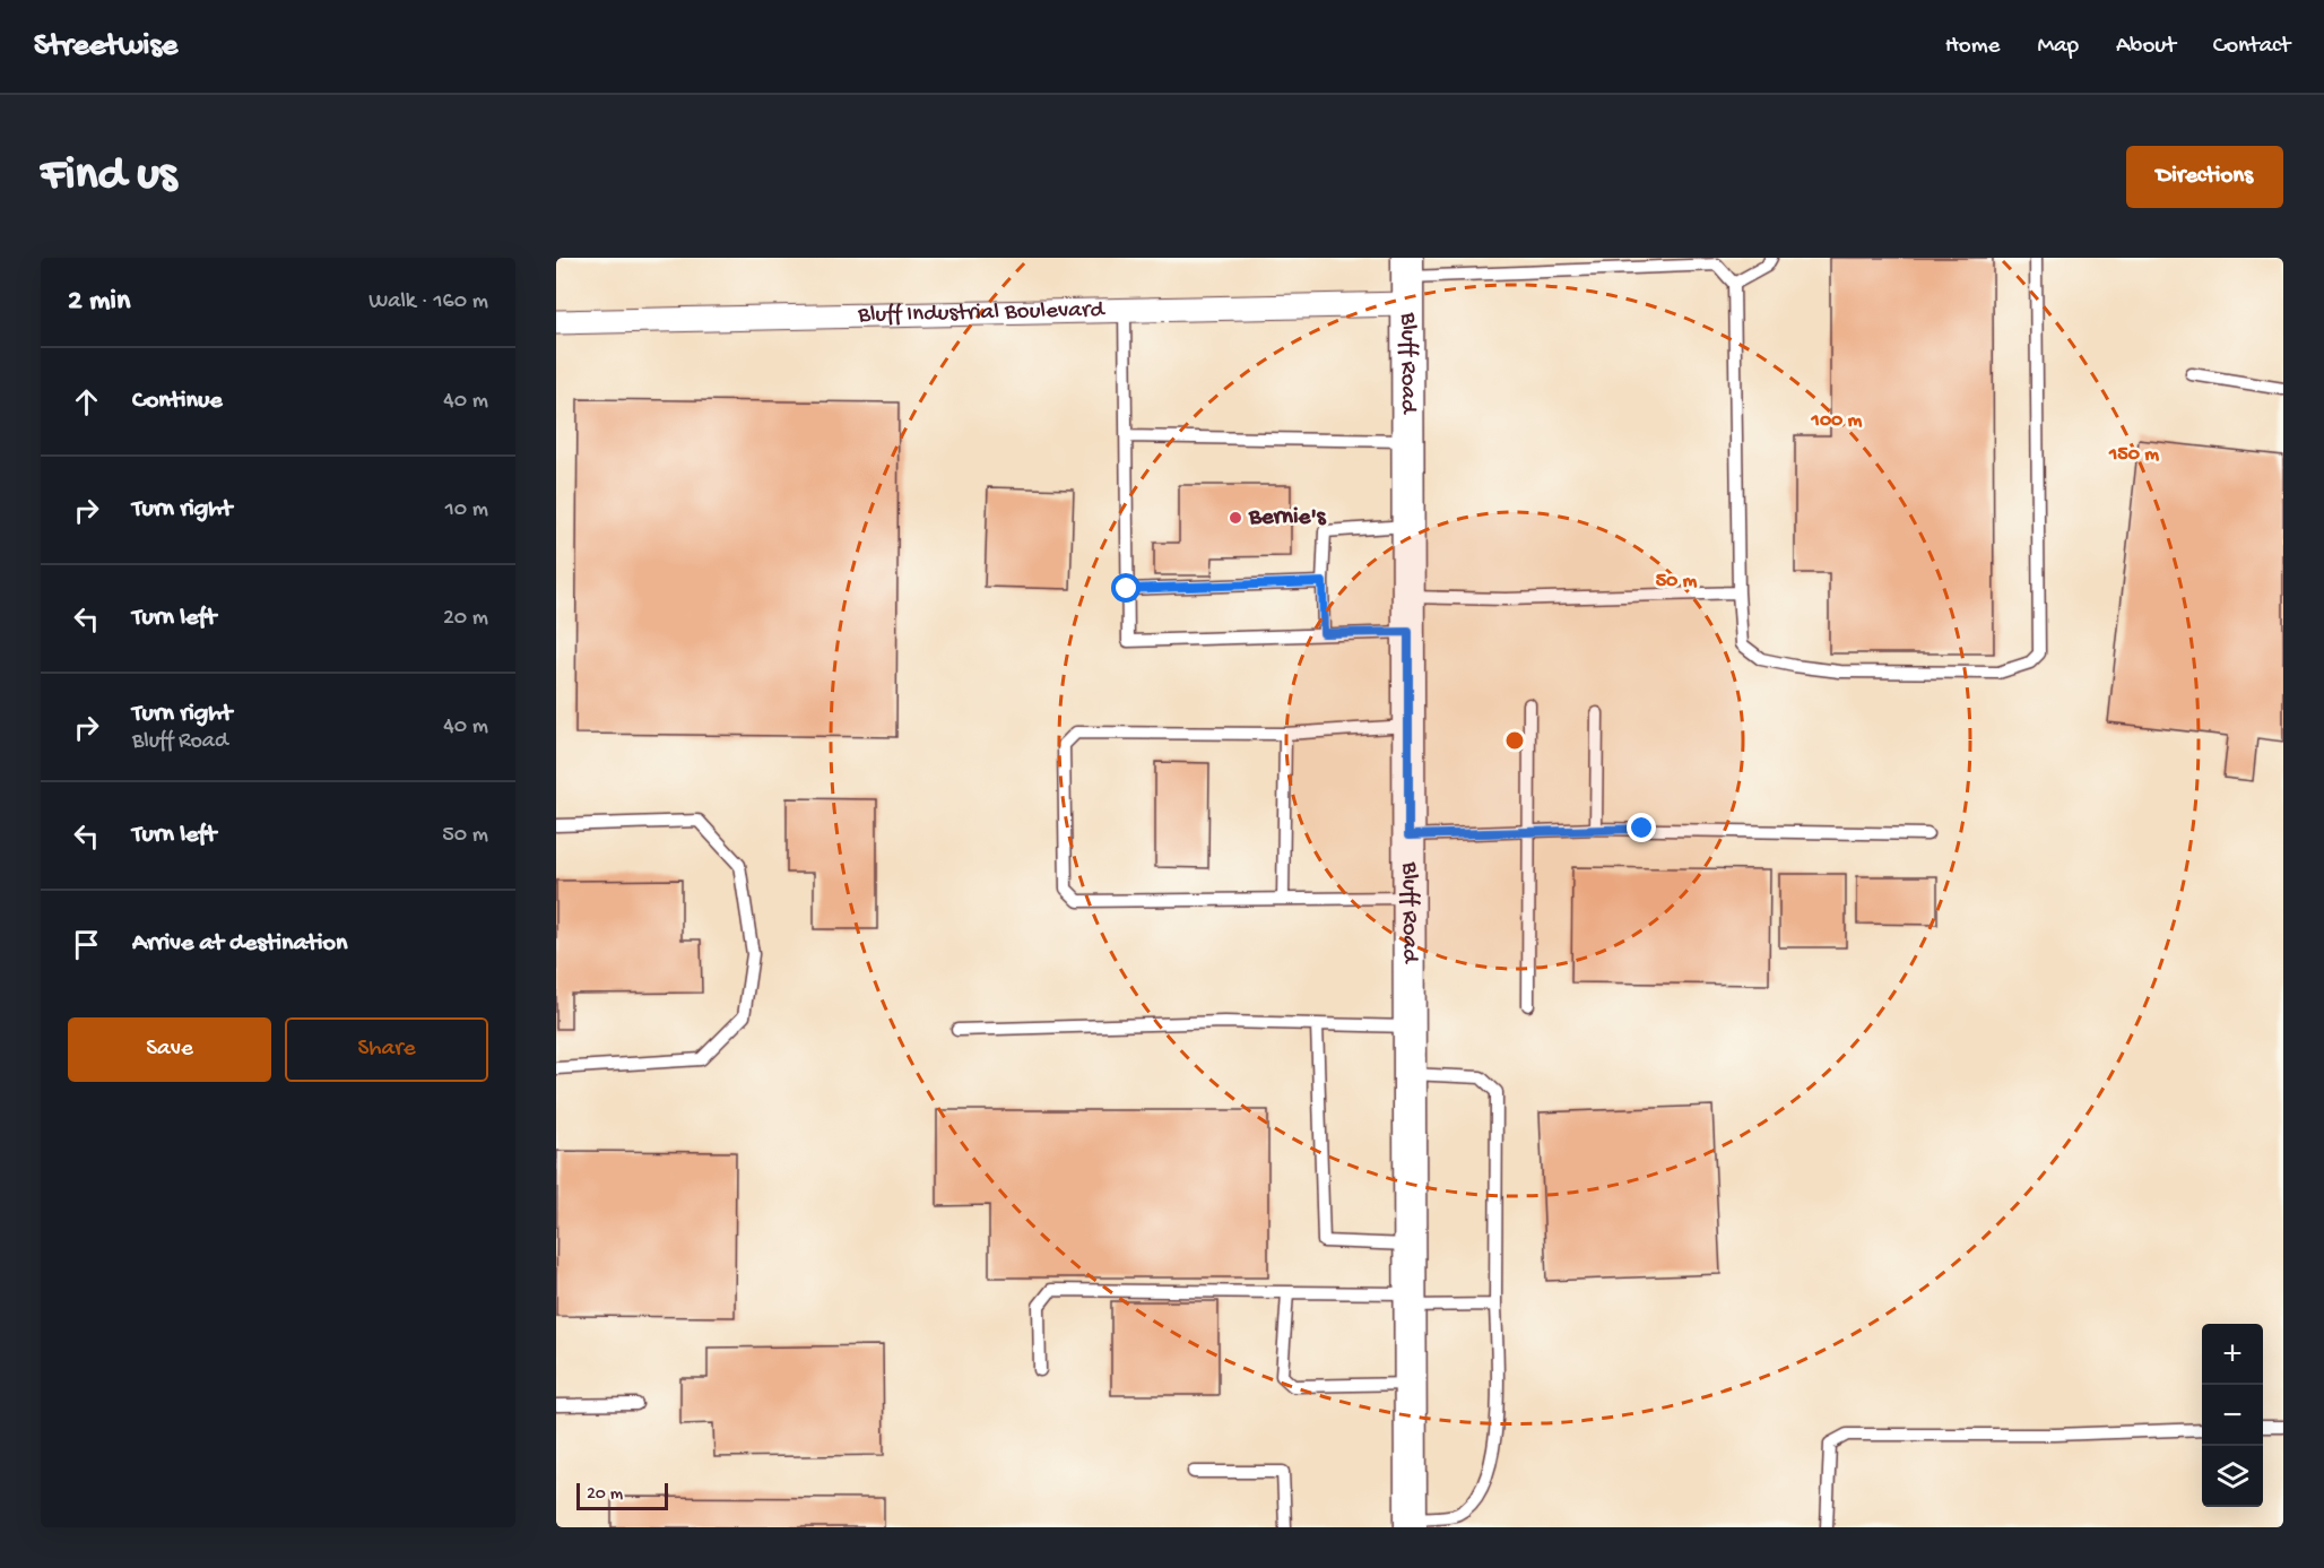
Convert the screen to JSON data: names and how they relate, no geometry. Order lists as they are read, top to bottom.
{
  "streets": {
    "main road": ["Bluff Road"],
    "street": ["Bluff Industrial Boulevard"]
  },
  "crossings": [
    ["Bluff Industrial Boulevard", "Bluff Road"]
  ],
  "places": ["Bernie's"],
  "scale_bar": "20 m",
  "page": {
    "header": "Streetwise",
    "nav": [
      "Home",
      "Map",
      "About",
      "Contact"
    ],
    "buttons": [
      "Directions",
      ["Save", "Share"]
    ],
    "title": "Find us",
    "heading": ["2 min", "Walk · 160 m"],
    "list": [
      ["Continue", "40 m"],
      ["Turn right", "10 m"],
      ["Turn left", "20 m"],
      ["Turn right", "Bluff Road", "40 m"],
      ["Turn left", "50 m"],
      "Arrive at destination"
    ],
    "map_buttons": ["+", "−"],
    "scale": "20 m"
  },
  "rings": ["100 m", "150 m", "50 m"]
}
